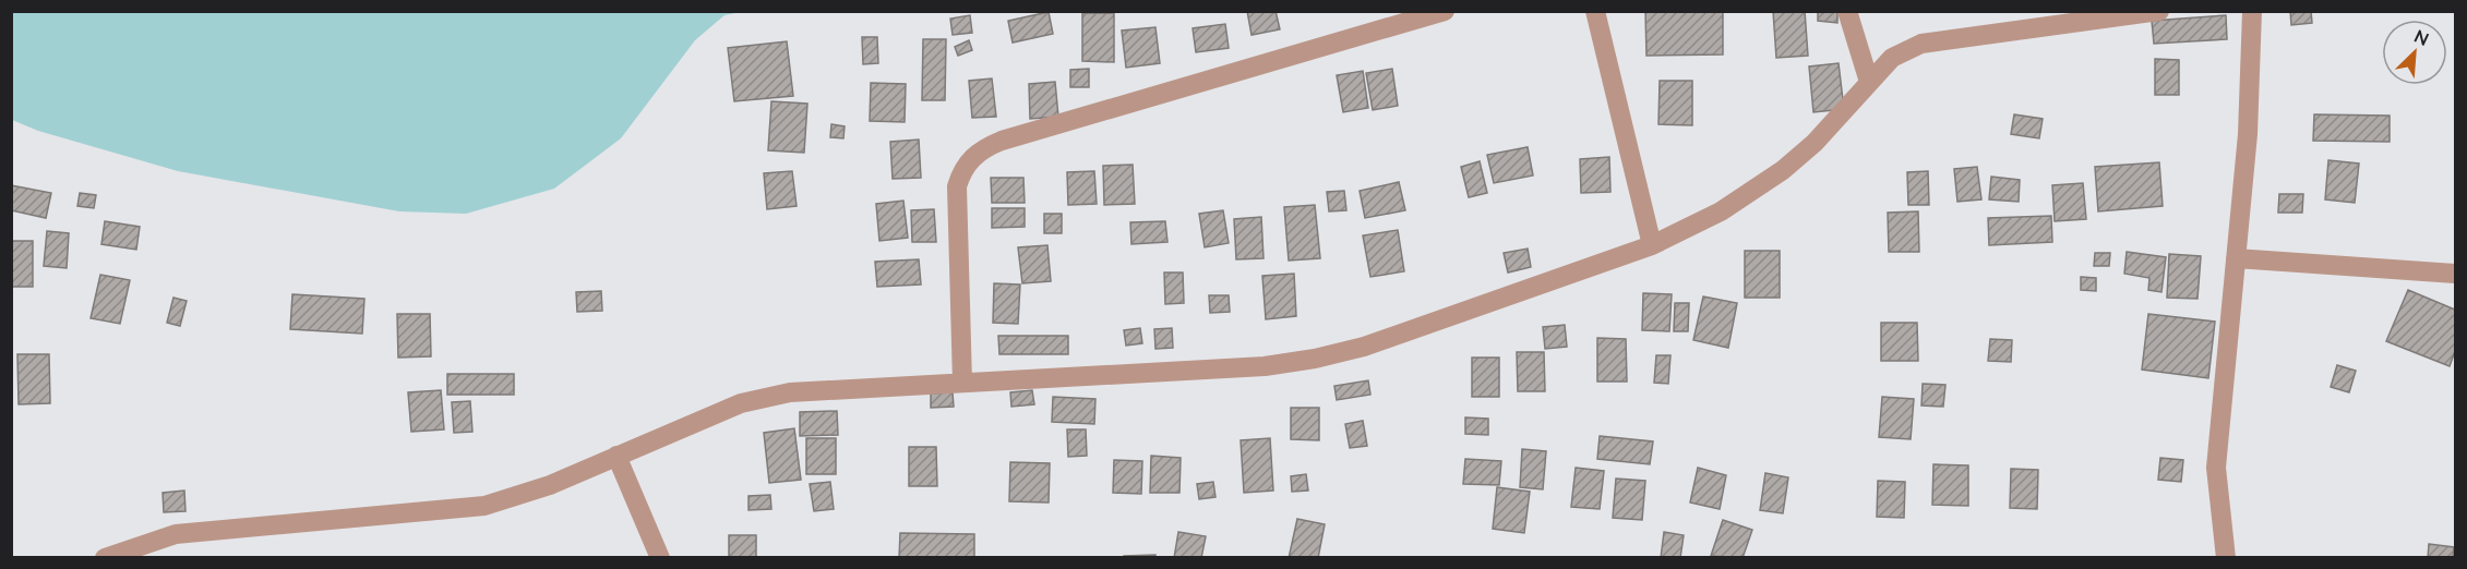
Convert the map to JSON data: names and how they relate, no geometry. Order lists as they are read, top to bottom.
{
  "north": "top right"
}
